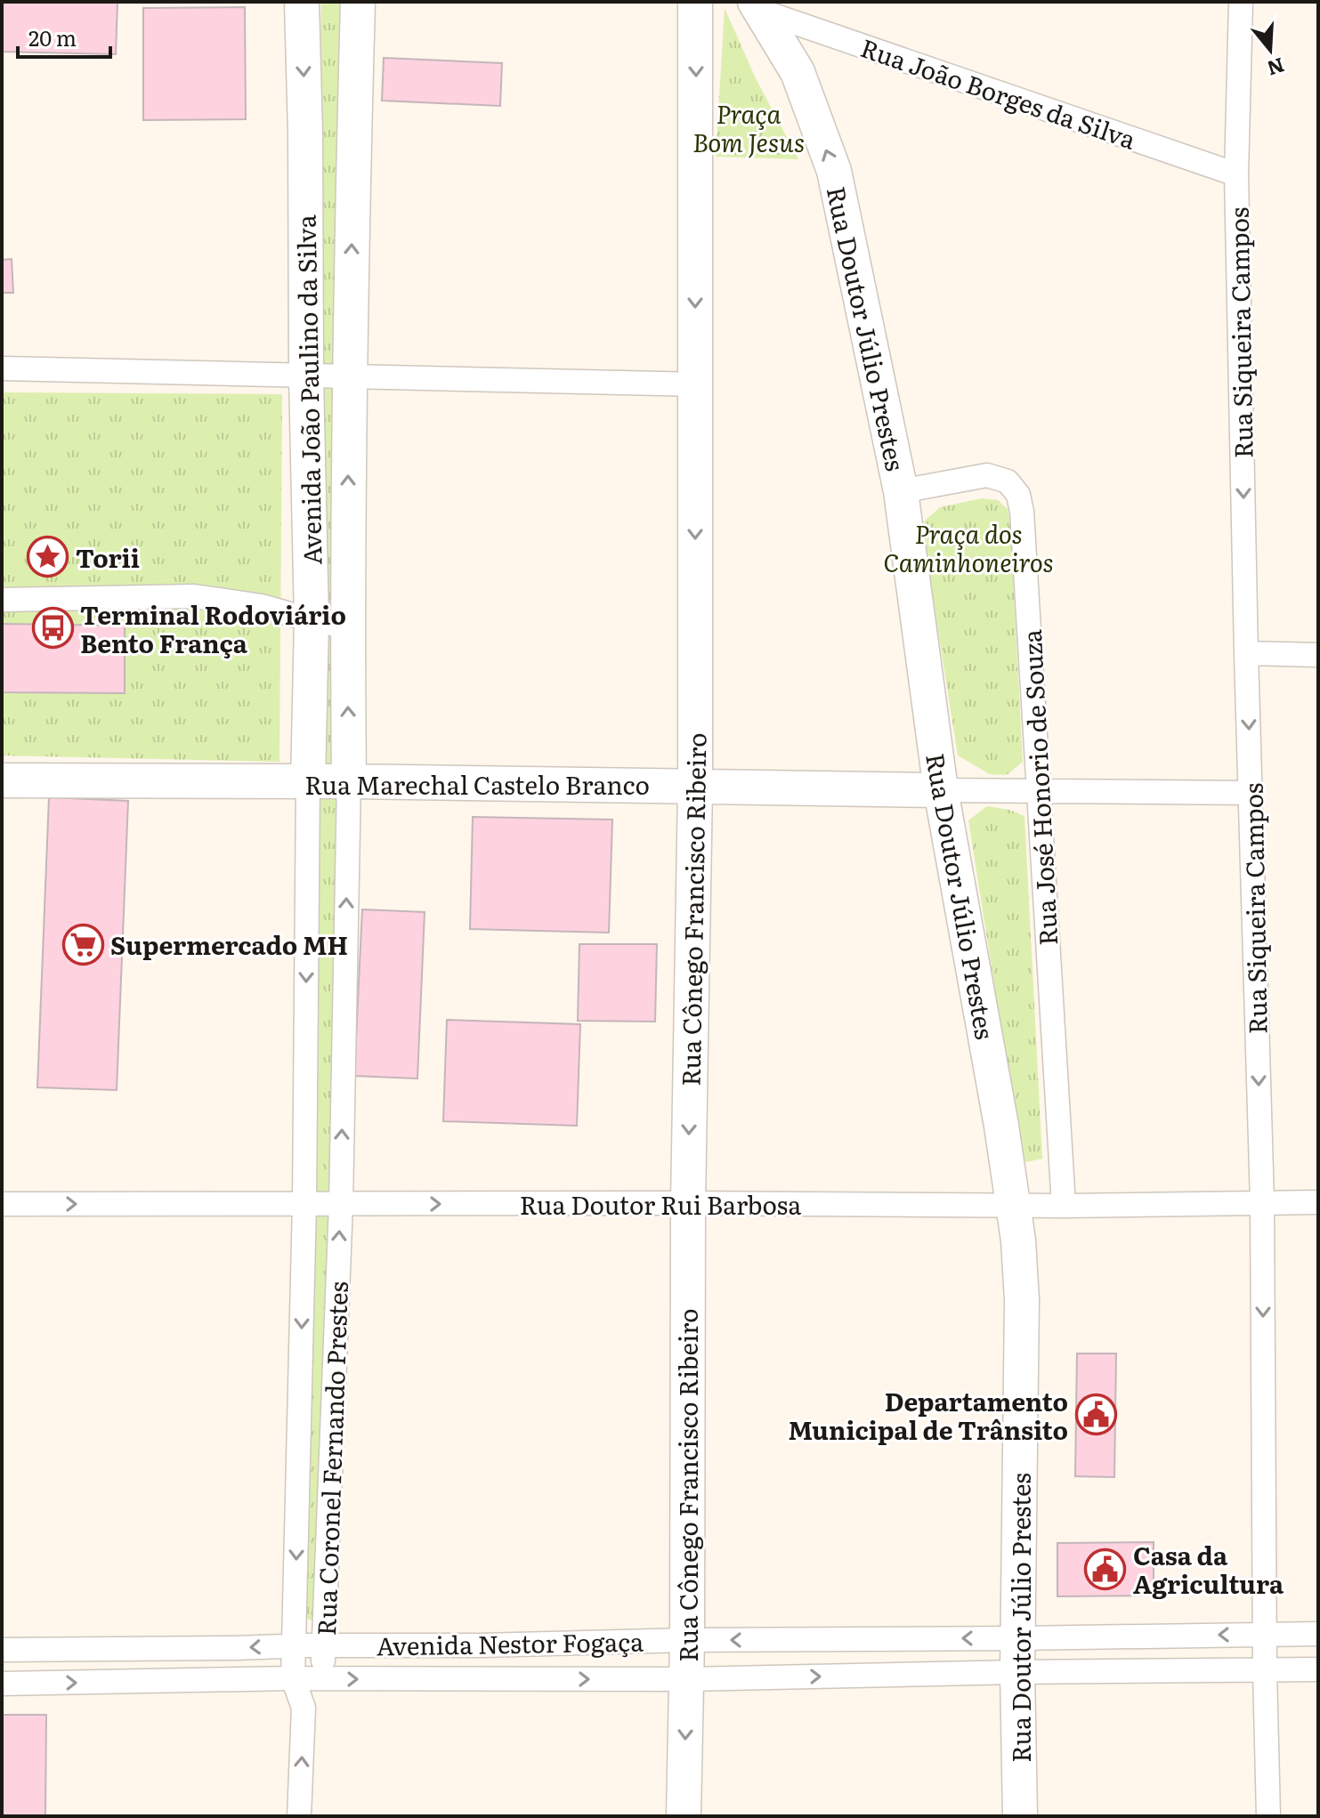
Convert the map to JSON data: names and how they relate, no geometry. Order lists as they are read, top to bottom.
{
  "streets": {
    "main road": [
      "Rua Doutor Júlio Prestes",
      "Avenida João Paulino da Silva",
      "Rua Marechal Castelo Branco",
      "Rua Cônego Francisco Ribeiro"
    ],
    "street": [
      "Rua João Borges da Silva",
      "Rua Siqueira Campos",
      "Rua José Honorio de Souza",
      "Rua Doutor Rui Barbosa",
      "Rua Coronel Fernando Prestes",
      "Avenida Nestor Fogaça"
    ]
  },
  "crossings": [
    ["Rua João Borges da Silva", "Rua Doutor Júlio Prestes"],
    ["Rua João Borges da Silva", "Rua Siqueira Campos"],
    ["Rua Doutor Júlio Prestes", "Rua Marechal Castelo Branco"],
    ["Rua Doutor Júlio Prestes", "Rua José Honorio de Souza"],
    ["Rua Doutor Júlio Prestes", "Rua Doutor Rui Barbosa"],
    ["Rua Doutor Júlio Prestes", "Avenida Nestor Fogaça"],
    ["Rua Siqueira Campos", "Rua Marechal Castelo Branco"],
    ["Rua Siqueira Campos", "Rua Doutor Rui Barbosa"],
    ["Rua Siqueira Campos", "Avenida Nestor Fogaça"],
    ["Avenida João Paulino da Silva", "Rua Marechal Castelo Branco"],
    ["Avenida João Paulino da Silva", "Rua Doutor Rui Barbosa"],
    ["Avenida João Paulino da Silva", "Rua Coronel Fernando Prestes"],
    ["Rua Marechal Castelo Branco", "Rua José Honorio de Souza"],
    ["Rua Marechal Castelo Branco", "Rua Cônego Francisco Ribeiro"],
    ["Rua José Honorio de Souza", "Rua Doutor Rui Barbosa"],
    ["Rua Cônego Francisco Ribeiro", "Rua Doutor Rui Barbosa"],
    ["Rua Cônego Francisco Ribeiro", "Avenida Nestor Fogaça"],
    ["Rua Doutor Rui Barbosa", "Rua Coronel Fernando Prestes"],
    ["Rua Coronel Fernando Prestes", "Avenida Nestor Fogaça"]
  ],
  "one_way": ["Rua Siqueira Campos", "Rua Cônego Francisco Ribeiro", "Rua Doutor Rui Barbosa"],
  "parks": ["Praça Bom Jesus", "Praça dos Caminhoneiros"],
  "places": {
    "place": ["Torii"],
    "bus stop": ["Terminal Rodoviário Bento França"],
    "supermarket": ["Supermercado MH"],
    "public building": ["Departamento Municipal de Trânsito", "Casa da Agricultura"]
  },
  "scale_bar": "20 m",
  "north": "bottom"
}
